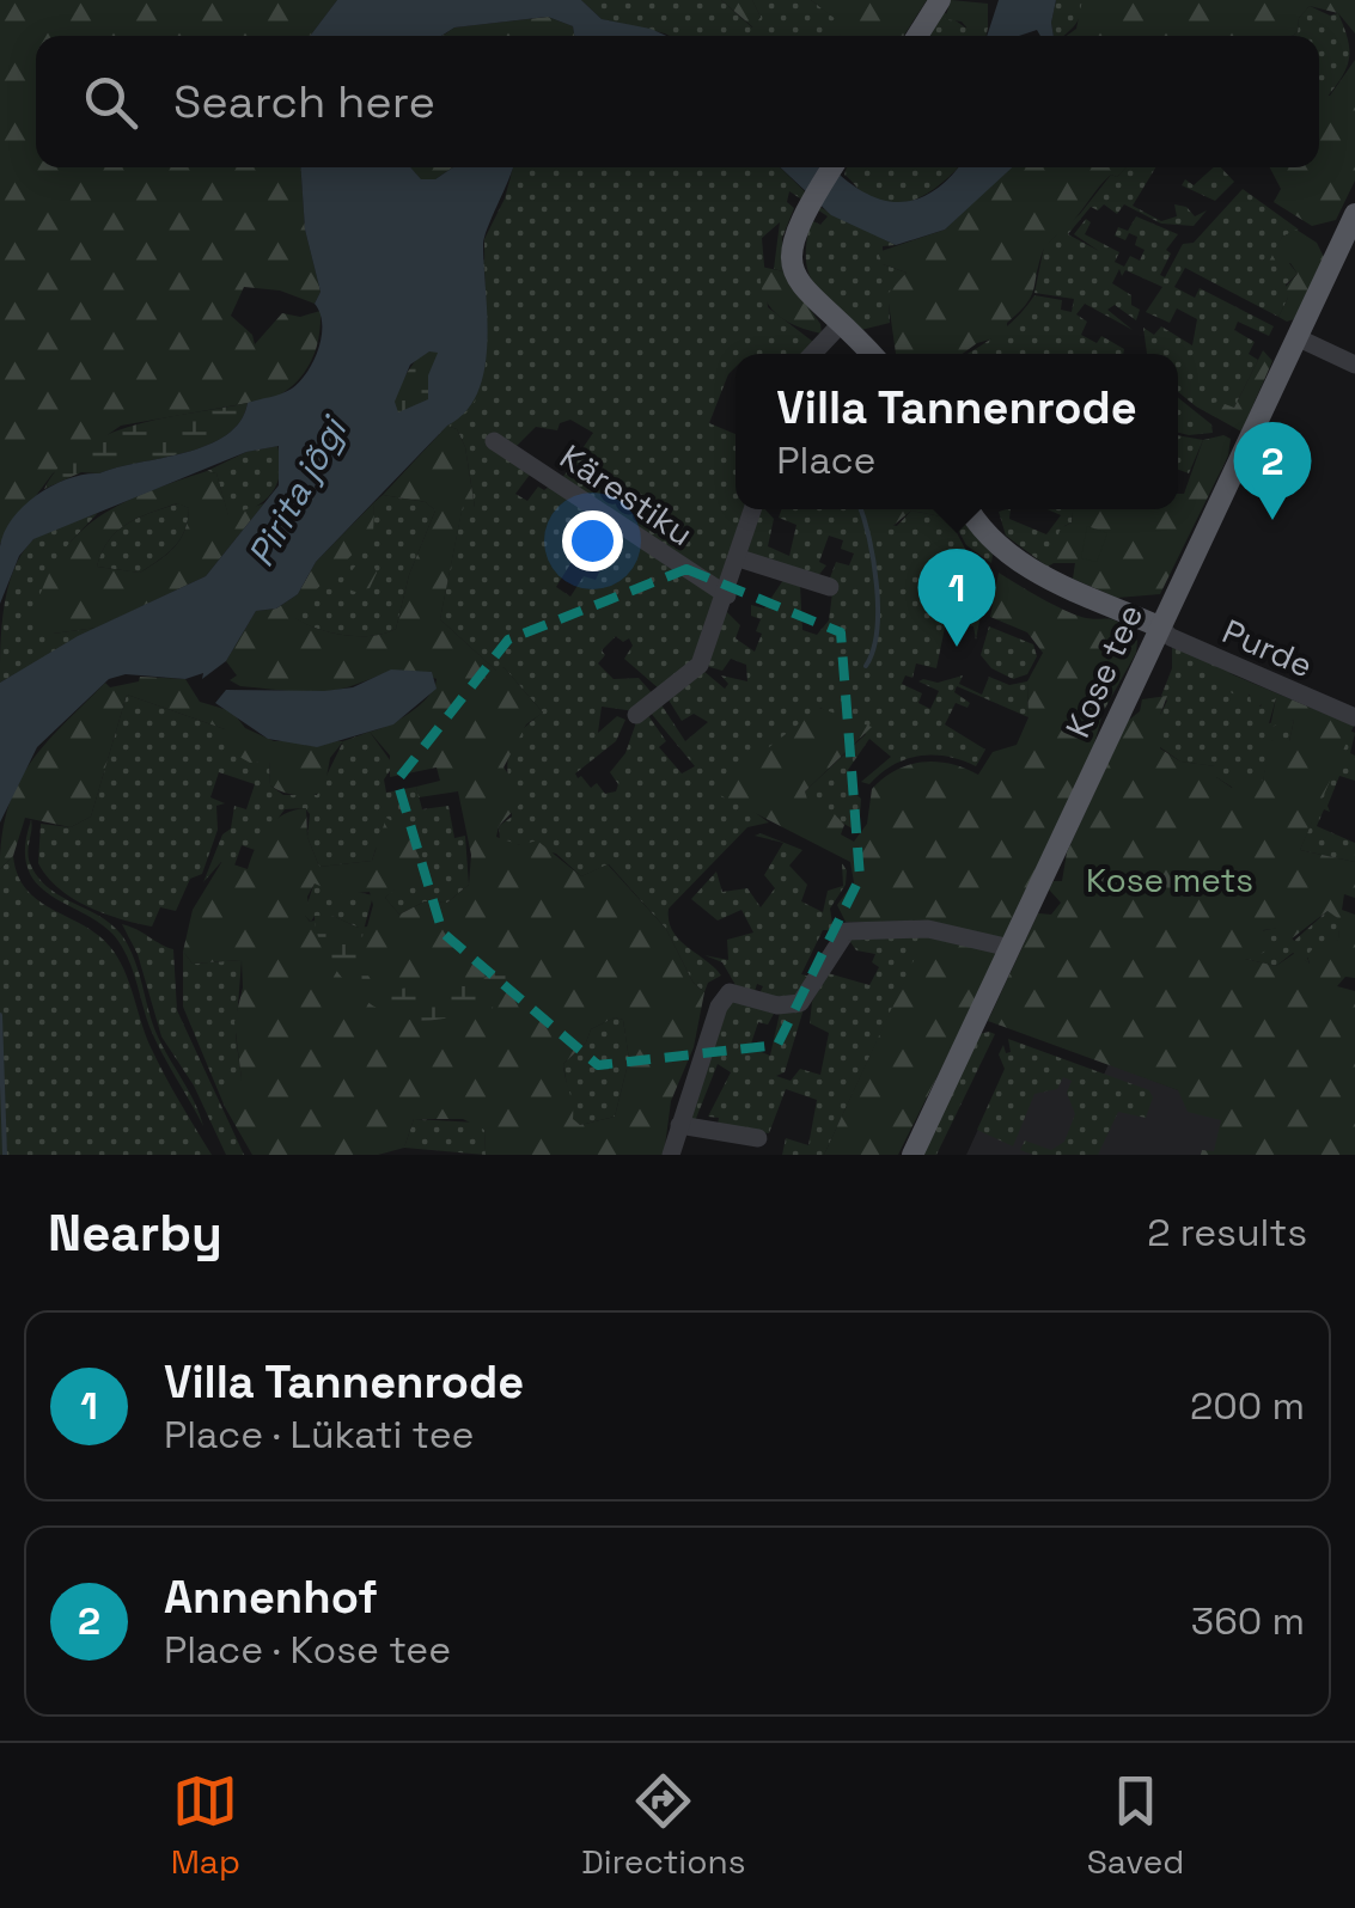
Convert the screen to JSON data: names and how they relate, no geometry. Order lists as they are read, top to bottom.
{
  "streets": {
    "main road": ["Kose tee"],
    "street": ["Kärestiku", "Purde"]
  },
  "crossings": [
    ["Purde", "Kose tee"]
  ],
  "water": ["Pirita jõgi"],
  "parks": ["Kose mets"],
  "page": {
    "search": "Search here",
    "popup": ["Villa Tannenrode", "Place"],
    "pins": ["2", "1"],
    "heading": ["Nearby", "2 results"],
    "list": [
      {
        "mark": "1",
        "name": "Villa Tannenrode",
        "note": "Place · Lükati tee",
        "value": "200 m"
      },
      {
        "mark": "2",
        "name": "Annenhof",
        "note": "Place · Kose tee",
        "value": "360 m"
      }
    ],
    "nav": ["Map", "Directions", "Saved"]
  }
}
